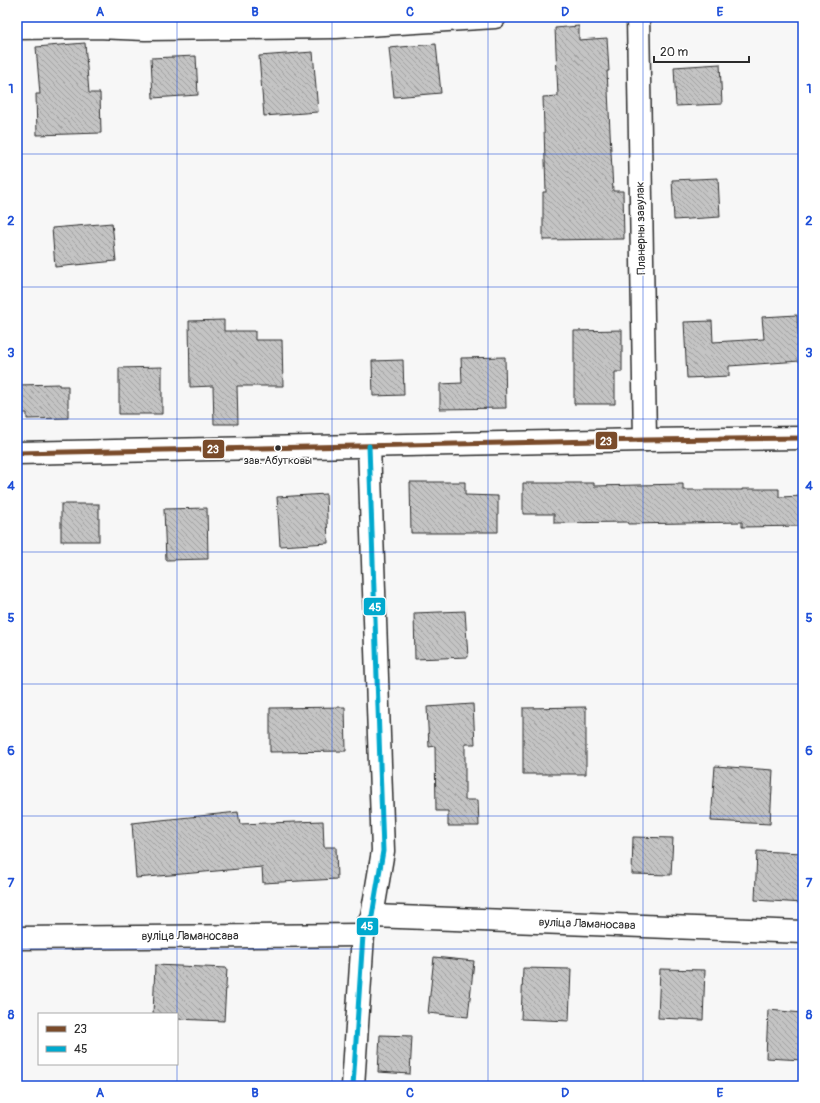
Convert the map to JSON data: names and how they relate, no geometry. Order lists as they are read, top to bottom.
{
  "streets": {
    "street": ["Планерны завулак", "вуліца Ламаносава"]
  },
  "places": ["зав. Абутковы"],
  "lines": ["transit line 23", "transit line 45"],
  "legend": ["23", "45"],
  "scale_bar": "20 m",
  "grid": {
    "columns": [
      "A",
      "B",
      "C",
      "D",
      "E"
    ],
    "rows": [
      "1",
      "2",
      "3",
      "4",
      "5",
      "6",
      "7",
      "8"
    ]
  }
}
